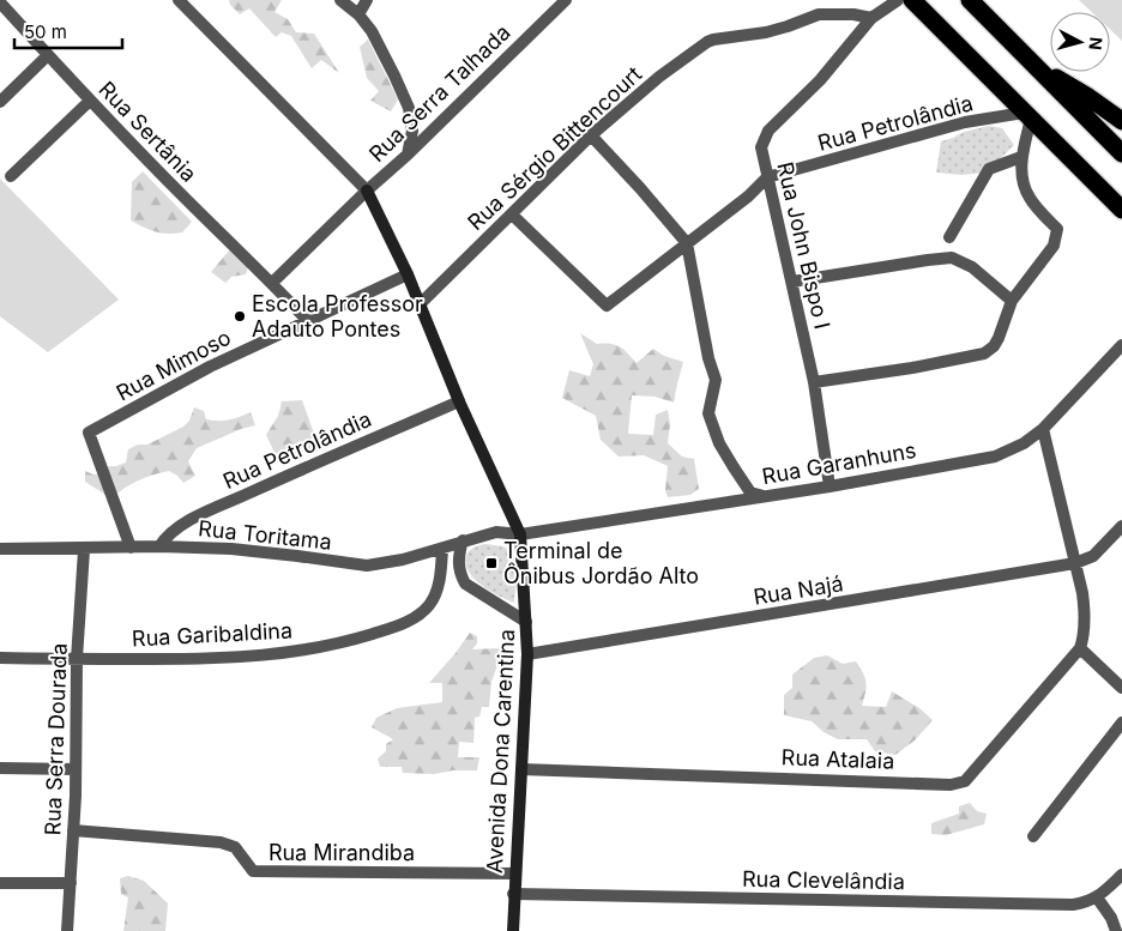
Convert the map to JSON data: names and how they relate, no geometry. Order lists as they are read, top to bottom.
{
  "streets": {
    "street": [
      "Rua Serra Talhada",
      "Rua Petrolândia",
      "Rua Sertânia",
      "Rua Sérgio Bittencourt",
      "Rua John Bispo I",
      "Rua Mimoso",
      "Rua Garanhuns",
      "Rua Toritama",
      "Rua Najá",
      "Rua Garibaldina",
      "Rua Serra Dourada",
      "Avenida Dona Carentina",
      "Rua Atalaia",
      "Rua Mirandiba",
      "Rua Clevelândia"
    ]
  },
  "crossings": [
    ["Rua Serra Talhada", "Avenida Dona Carentina"],
    ["Rua Petrolândia", "Rua Sérgio Bittencourt"],
    ["Rua Petrolândia", "Rua John Bispo I"],
    ["Rua Petrolândia", "Rua Toritama"],
    ["Rua Petrolândia", "Avenida Dona Carentina"],
    ["Rua Sertânia", "Rua Mimoso"],
    ["Rua Sérgio Bittencourt", "Rua John Bispo I"],
    ["Rua Sérgio Bittencourt", "Avenida Dona Carentina"],
    ["Rua John Bispo I", "Rua Garanhuns"],
    ["Rua Mimoso", "Rua Toritama"],
    ["Rua Mimoso", "Avenida Dona Carentina"],
    ["Rua Garanhuns", "Rua Toritama"],
    ["Rua Garanhuns", "Avenida Dona Carentina"],
    ["Rua Toritama", "Rua Garibaldina"],
    ["Rua Toritama", "Rua Serra Dourada"],
    ["Rua Toritama", "Avenida Dona Carentina"],
    ["Rua Najá", "Avenida Dona Carentina"],
    ["Rua Garibaldina", "Rua Serra Dourada"],
    ["Rua Serra Dourada", "Rua Mirandiba"],
    ["Avenida Dona Carentina", "Rua Atalaia"],
    ["Avenida Dona Carentina", "Rua Mirandiba"],
    ["Avenida Dona Carentina", "Rua Clevelândia"]
  ],
  "places": {
    "other": ["Escola Professor Adauto Pontes"],
    "transit": ["Terminal de Ônibus Jordão Alto"]
  },
  "scale_bar": "50 m",
  "north": "right"
}
